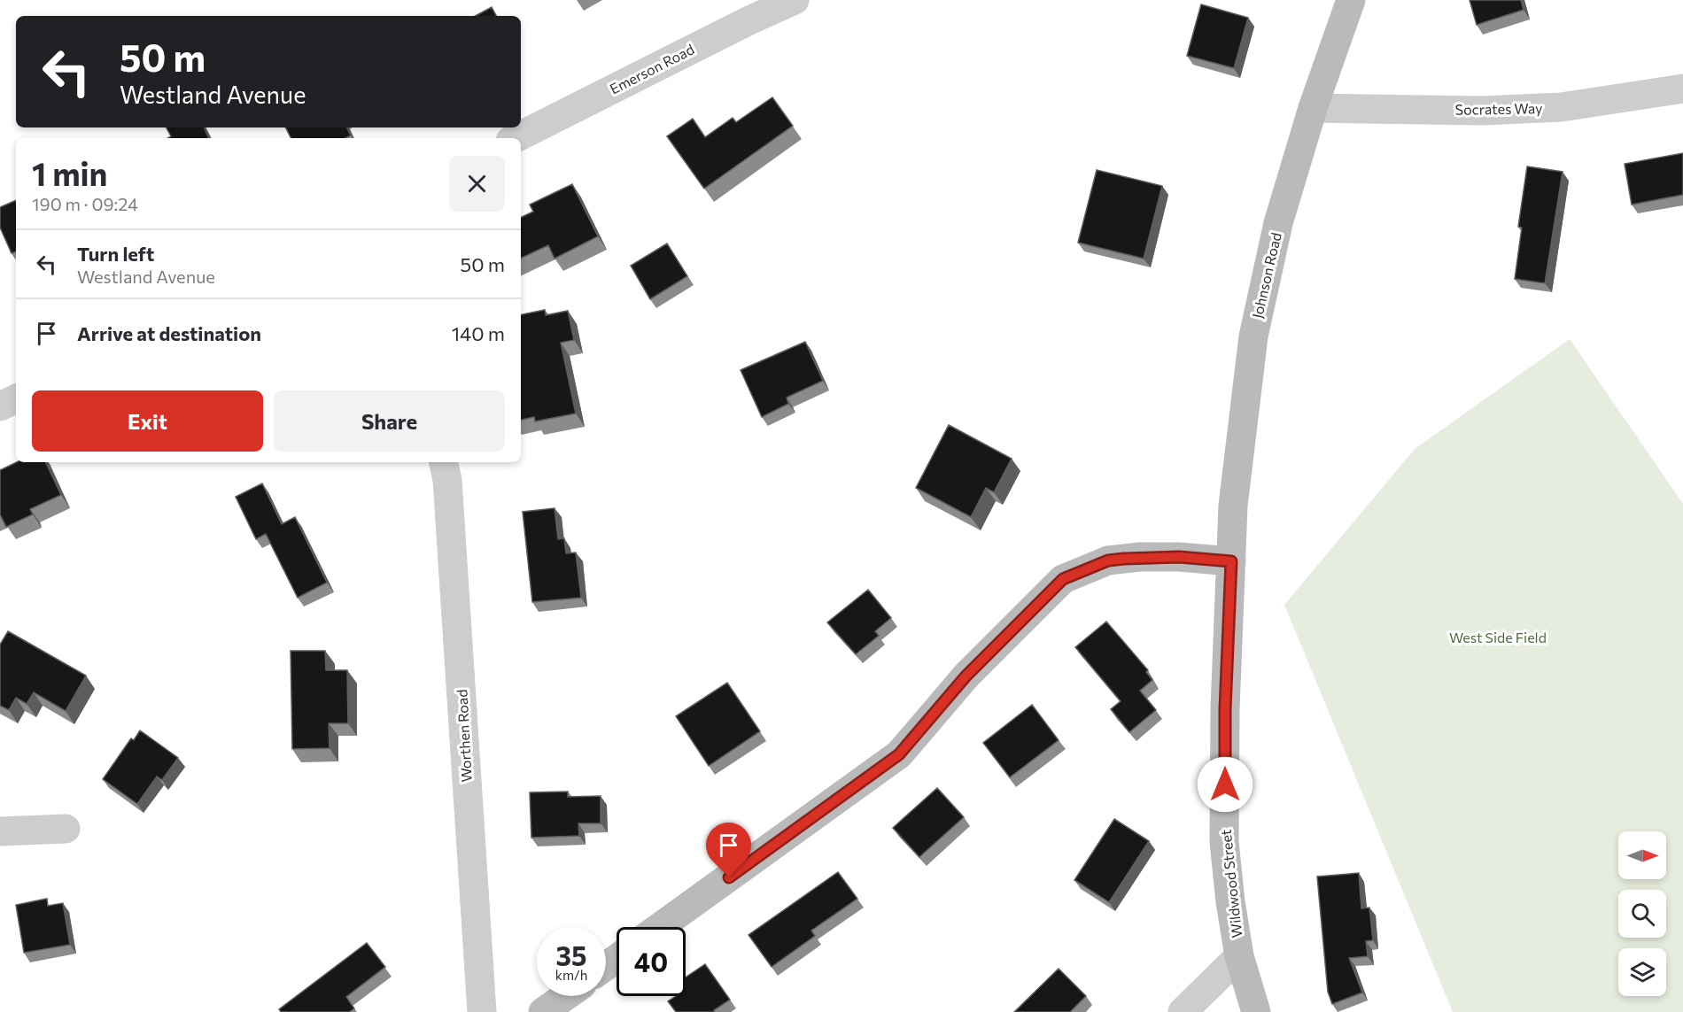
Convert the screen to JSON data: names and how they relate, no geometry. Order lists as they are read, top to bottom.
{
  "streets": {
    "street": [
      "Emerson Road",
      "Socrates Way",
      "Johnson Road",
      "Worthen Road",
      "Wildwood Street"
    ]
  },
  "crossings": [
    ["Socrates Way", "Johnson Road"],
    ["Johnson Road", "Wildwood Street"]
  ],
  "parks": ["West Side Field"],
  "north": "right",
  "page": {
    "turn": ["50 m", "Westland Avenue"],
    "heading": ["1 min", "190 m · 09:24"],
    "list": [
      {
        "name": "Turn left",
        "note": "Westland Avenue",
        "value": "50 m"
      },
      {
        "name": "Arrive at destination",
        "value": "140 m"
      }
    ],
    "buttons": ["Exit", "Share"],
    "speed": "35 km/h",
    "limit": "40"
  }
}
